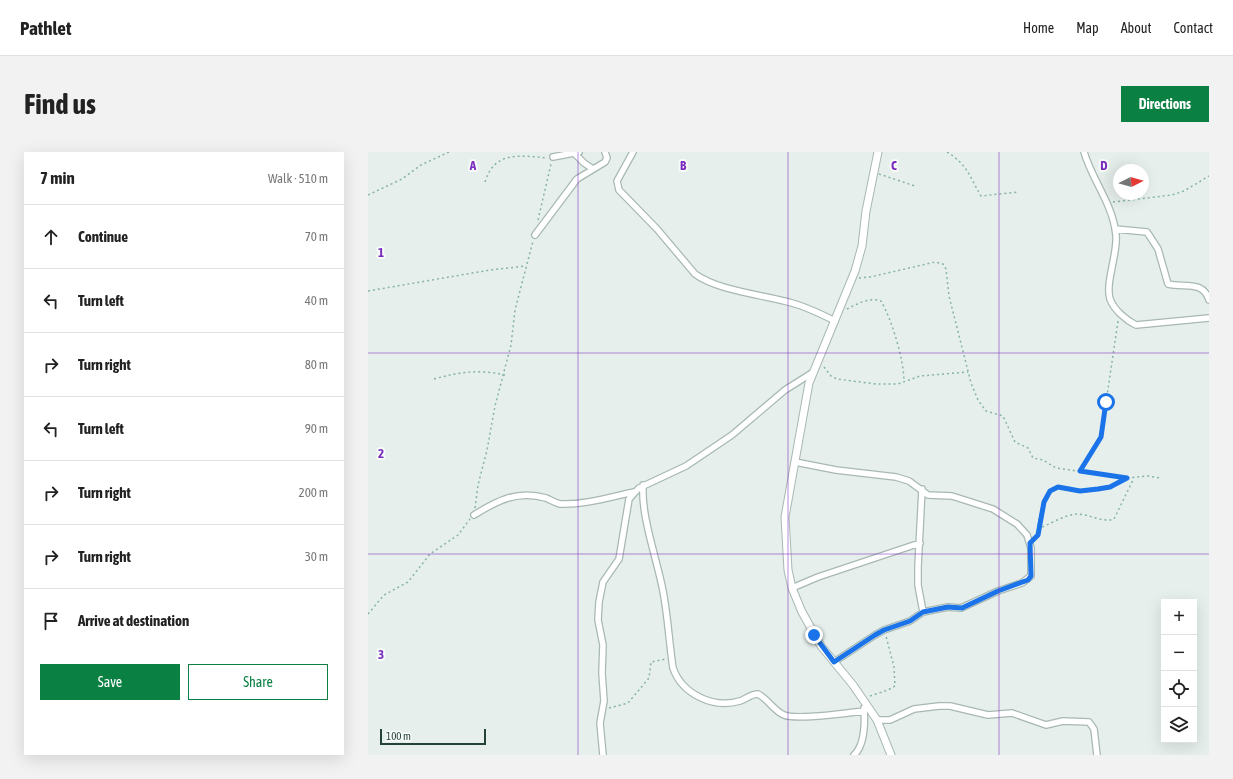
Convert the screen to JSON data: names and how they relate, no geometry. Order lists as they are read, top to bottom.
{
  "scale_bar": "100 m",
  "north": "right",
  "page": {
    "header": "Pathlet",
    "nav": [
      "Home",
      "Map",
      "About",
      "Contact"
    ],
    "buttons": [
      "Directions",
      ["Save", "Share"]
    ],
    "title": "Find us",
    "heading": ["7 min", "Walk · 510 m"],
    "list": [
      ["Continue", "70 m"],
      ["Turn left", "40 m"],
      ["Turn right", "80 m"],
      ["Turn left", "90 m"],
      ["Turn right", "200 m"],
      ["Turn right", "30 m"],
      "Arrive at destination"
    ],
    "map_buttons": ["+", "−"],
    "scale": "100 m"
  },
  "grid": {
    "columns": [
      "A",
      "B",
      "C",
      "D"
    ],
    "rows": ["1", "2", "3"]
  }
}
